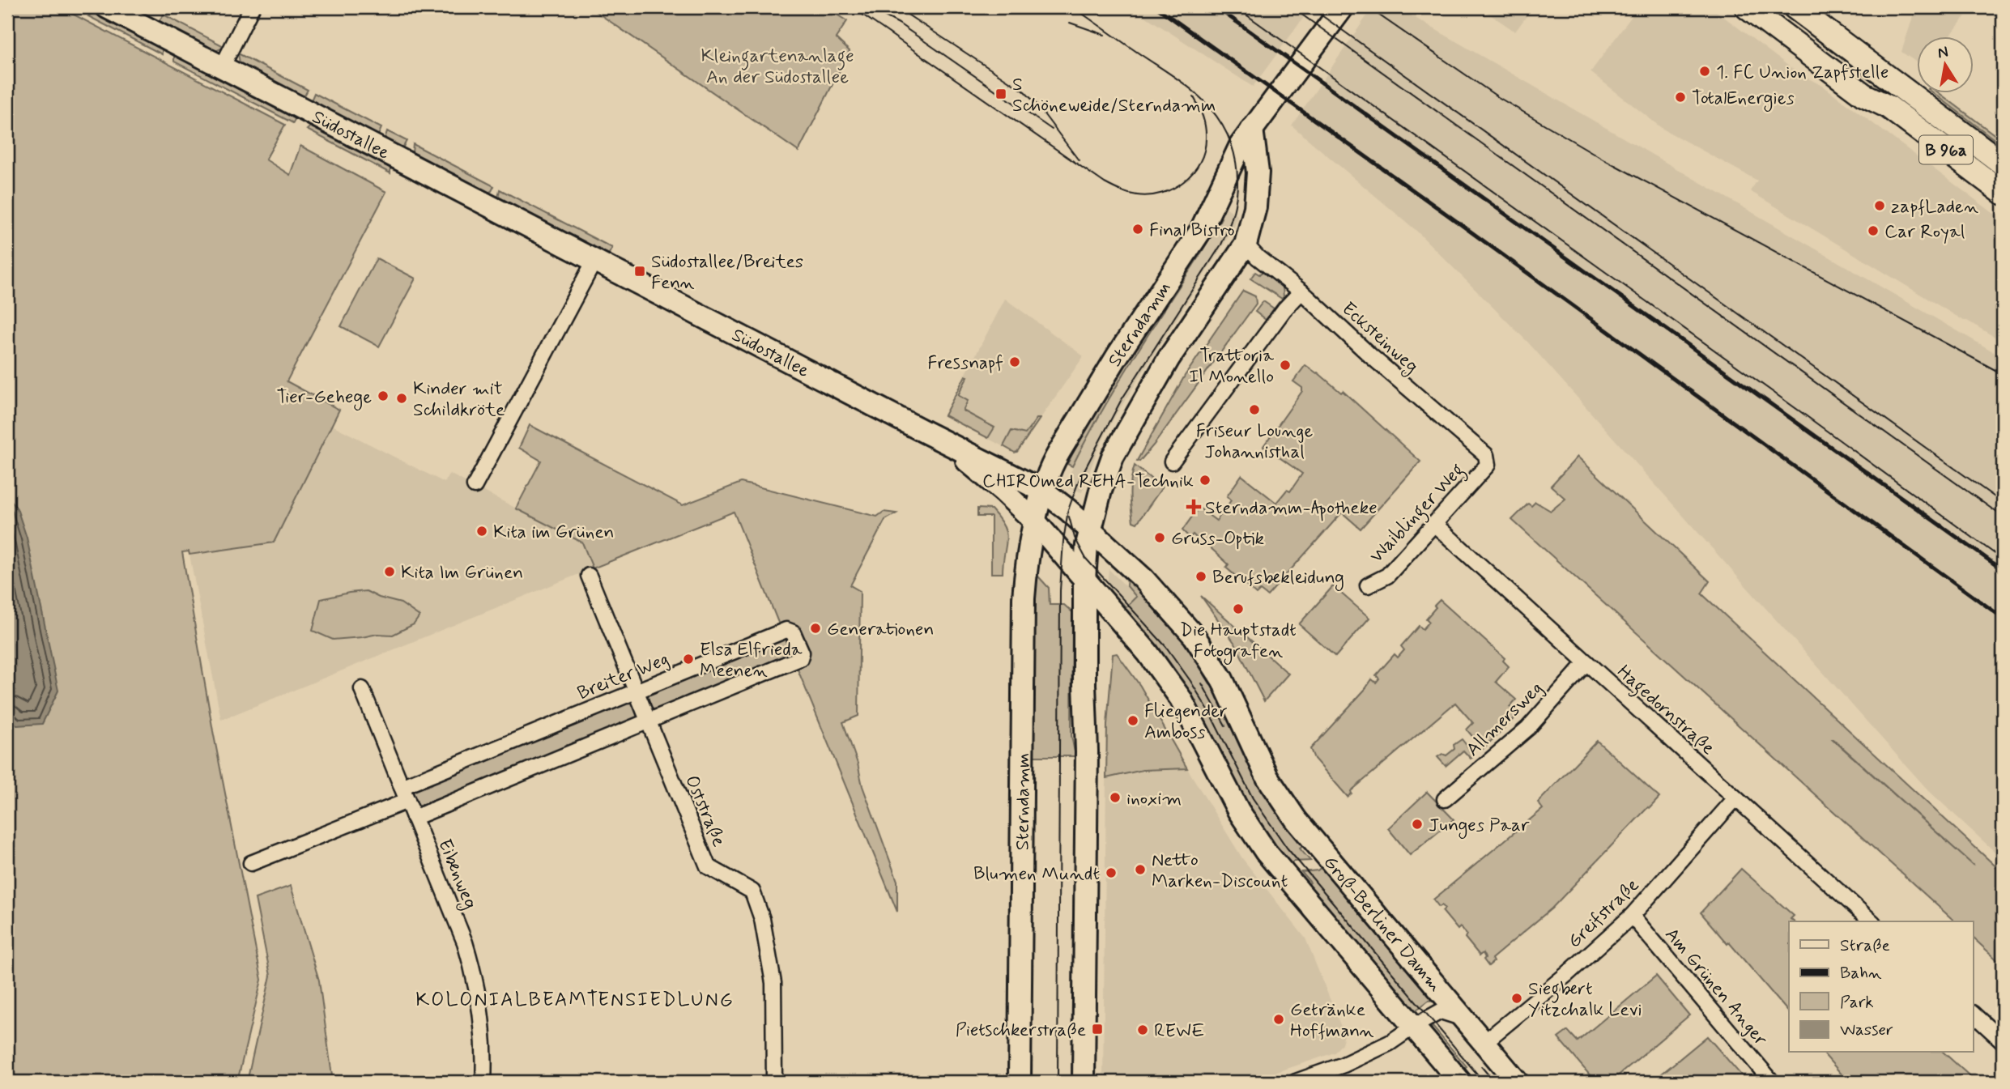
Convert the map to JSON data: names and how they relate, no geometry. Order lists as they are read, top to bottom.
{
  "streets": {
    "main road": [
      "Südostallee",
      "B 96a",
      "Sterndamm",
      "Groß-Berliner Damm"
    ],
    "street": [
      "Ecksteinweg",
      "Waiblinger Weg",
      "Breiter Weg",
      "Hagedornstraße",
      "Allmersweg",
      "Oststraße",
      "Eibenweg",
      "Greifstraße",
      "Am Grünen Anger"
    ]
  },
  "crossings": [
    ["Südostallee", "Sterndamm"],
    ["Südostallee", "Groß-Berliner Damm"],
    ["Ecksteinweg", "Waiblinger Weg"],
    ["Waiblinger Weg", "Hagedornstraße"],
    ["Breiter Weg", "Oststraße"],
    ["Breiter Weg", "Eibenweg"],
    ["Hagedornstraße", "Allmersweg"],
    ["Hagedornstraße", "Greifstraße"],
    ["Greifstraße", "Groß-Berliner Damm"],
    ["Greifstraße", "Am Grünen Anger"]
  ],
  "districts": ["KOLONIALBEAMTENSIEDLUNG"],
  "parks": ["Kleingartenanlage An der Südostallee"],
  "places": {
    "other": [
      "1. FC Union Zapfstelle",
      "TotalEnergies",
      "zapfLaden",
      "Final Bistro",
      "Car Royal",
      "Fressnapf",
      "Trattoria Il Monello",
      "Tier-Gehege",
      "Kinder mit Schildkröte",
      "Friseur Lounge Johannisthal",
      "CHIROmed REHA-Technik",
      "Kita im Grünen",
      "Gruss-Optik",
      "Kita Im Grünen",
      "Berufsbekleidung",
      "Die Hauptstadt Fotografen",
      "Generationen",
      "Elsa Elfrieda Meenen",
      "Fliegender Amboss",
      "inoxim",
      "Junges Paar",
      "Netto Marken-Discount",
      "Blumen Mundt",
      "Siegbert Yitzchalk Levi",
      "Getränke Hoffmann",
      "REWE"
    ],
    "transit": ["S Schöneweide/Sterndamm", "Südostallee/Breites Fenn", "Pietschkerstraße"],
    "health": ["Sterndamm-Apotheke"]
  },
  "legend": [
    "Straße",
    "Bahn",
    "Park",
    "Wasser"
  ],
  "north": "top"
}
